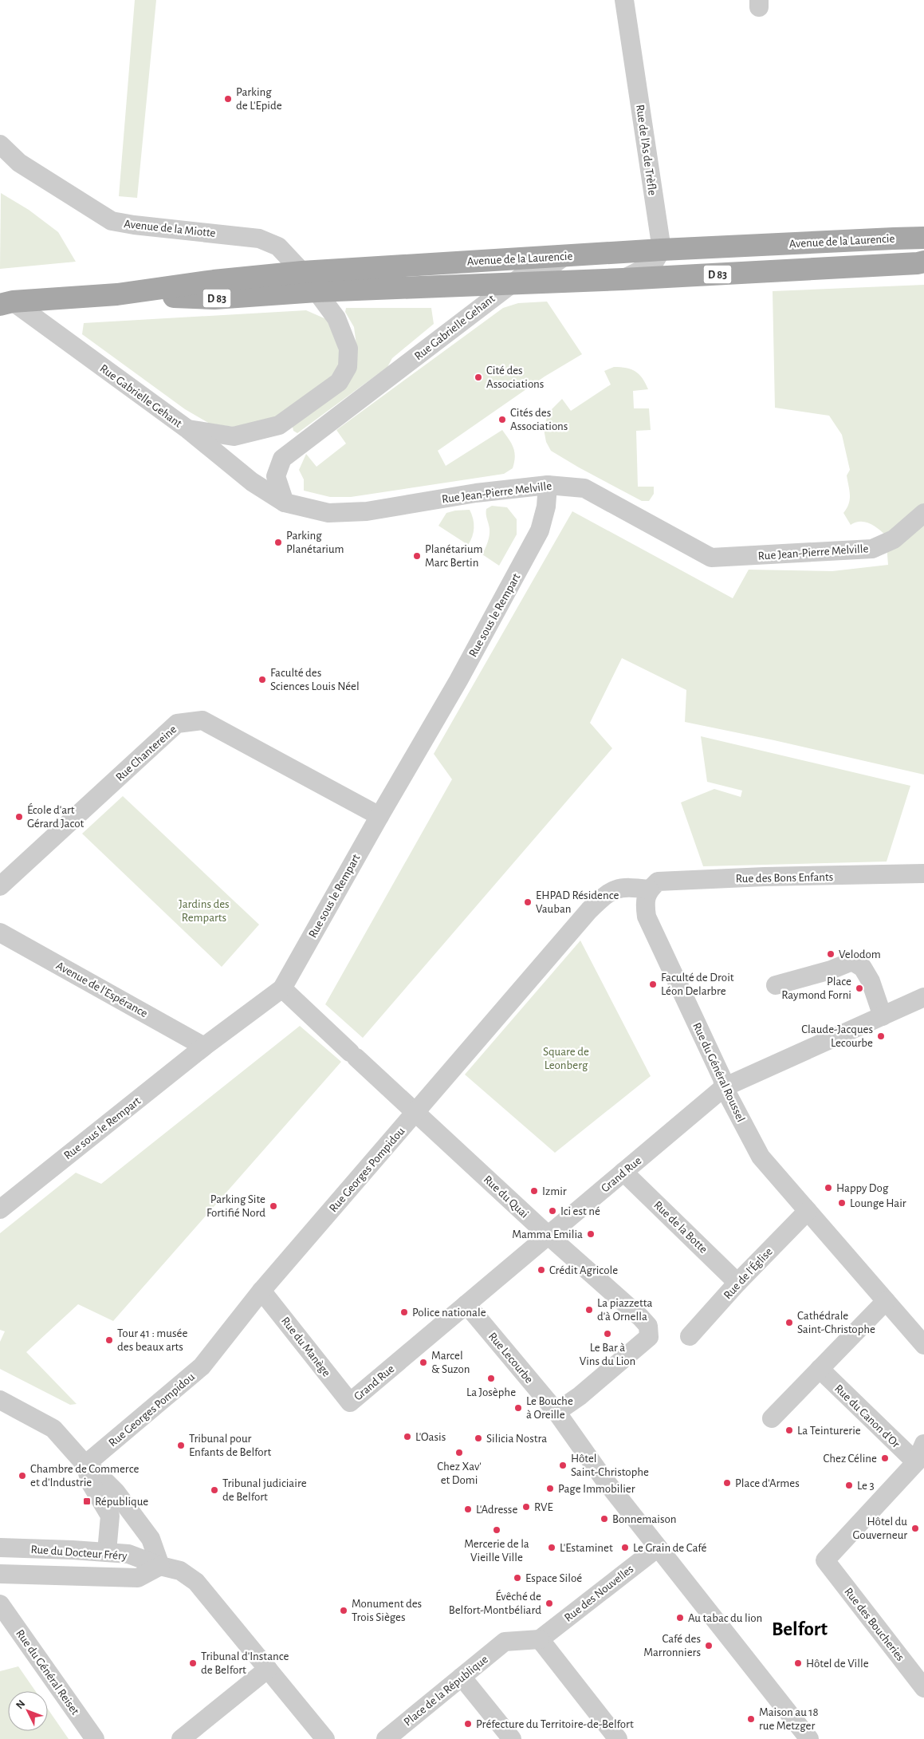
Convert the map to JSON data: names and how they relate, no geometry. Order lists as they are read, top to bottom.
{
  "streets": {
    "main road": ["Avenue de la Laurencie", "D 83"],
    "street": [
      "Rue de l'As de Trèfle",
      "Avenue de la Miotte",
      "Rue Gabrielle Gehant",
      "Rue Jean-Pierre Melville",
      "Rue sous le Rempart",
      "Rue Chantereine",
      "Rue des Bons Enfants",
      "Avenue de l'Espérance",
      "Rue du Général Roussel",
      "Rue Georges Pompidou",
      "Grand Rue",
      "Rue du Quai",
      "Rue de la Botte",
      "Rue de l'Église",
      "Rue du Manège",
      "Rue Lecourbe",
      "Rue du Canon d'Or",
      "Rue du Docteur Fréry",
      "Rue des Nouvelles",
      "Rue des Boucheries",
      "Rue du Général Reiset",
      "Place de la République"
    ]
  },
  "crossings": [
    ["Rue de l'As de Trèfle", "Avenue de la Laurencie"],
    ["Avenue de la Miotte", "Avenue de la Laurencie"],
    ["Avenue de la Miotte", "Rue Gabrielle Gehant"],
    ["Avenue de la Laurencie", "Rue Gabrielle Gehant"],
    ["Rue Gabrielle Gehant", "Rue Jean-Pierre Melville"],
    ["Rue Jean-Pierre Melville", "Rue sous le Rempart"],
    ["Rue sous le Rempart", "Rue Chantereine"],
    ["Rue sous le Rempart", "Avenue de l'Espérance"],
    ["Rue sous le Rempart", "Rue du Quai"],
    ["Rue des Bons Enfants", "Rue du Général Roussel"],
    ["Rue des Bons Enfants", "Rue Georges Pompidou"],
    ["Rue du Général Roussel", "Rue Georges Pompidou"],
    ["Rue du Général Roussel", "Grand Rue"],
    ["Rue du Général Roussel", "Rue de l'Église"],
    ["Rue Georges Pompidou", "Rue du Quai"],
    ["Rue Georges Pompidou", "Rue du Manège"],
    ["Grand Rue", "Rue du Quai"],
    ["Grand Rue", "Rue de la Botte"],
    ["Grand Rue", "Rue du Manège"],
    ["Grand Rue", "Rue Lecourbe"],
    ["Rue du Quai", "Rue Lecourbe"],
    ["Rue de la Botte", "Rue de l'Église"],
    ["Rue du Canon d'Or", "Rue des Boucheries"],
    ["Rue des Nouvelles", "Place de la République"]
  ],
  "districts": ["Belfort"],
  "parks": ["Jardins des Remparts", "Square de Leonberg"],
  "places": {
    "other": [
      "Parking de L'Epide",
      "Cité des Associations",
      "Cités des Associations",
      "Parking Planétarium",
      "Planétarium Marc Bertin",
      "Faculté des Sciences Louis Néel",
      "École d'art Gérard Jacot",
      "EHPAD Résidence Vauban",
      "Velodom",
      "Faculté de Droit Léon Delarbre",
      "Place Raymond Forni",
      "Claude-Jacques Lecourbe",
      "Happy Dog",
      "Izmir",
      "Lounge Hair",
      "Parking Site Fortifié Nord",
      "Ici est né",
      "Mamma Emilia",
      "Crédit Agricole",
      "La piazzetta d'à Ornella",
      "Police nationale",
      "Cathédrale Saint-Christophe",
      "Le Bar à Vins du Lion",
      "Tour 41 : musée des beaux arts",
      "Marcel & Suzon",
      "La Josèphe",
      "Le Bouche à Oreille",
      "La Teinturerie",
      "L'Oasis",
      "Silicia Nostra",
      "Tribunal pour Enfants de Belfort",
      "Chez Xav' et Domi",
      "Chez Céline",
      "Hôtel Saint-Christophe",
      "Chambre de Commerce et d'Industrie",
      "Place d'Armes",
      "Le 3",
      "Page Immobilier",
      "Tribunal judiciaire de Belfort",
      "RVE",
      "L'Adresse",
      "Bonnemaison",
      "Hôtel du Gouverneur",
      "Mercerie de la Vieille Ville",
      "L'Estaminet",
      "Le Grain de Café",
      "Espace Siloé",
      "Évêché de Belfort-Montbéliard",
      "Monument des Trois Sièges",
      "Au tabac du lion",
      "Café des Marronniers",
      "Tribunal d'Instance de Belfort",
      "Hôtel de Ville",
      "Maison au 18 rue Metzger",
      "Préfecture du Territoire-de-Belfort"
    ],
    "transit": ["République"]
  },
  "north": "top left"
}
